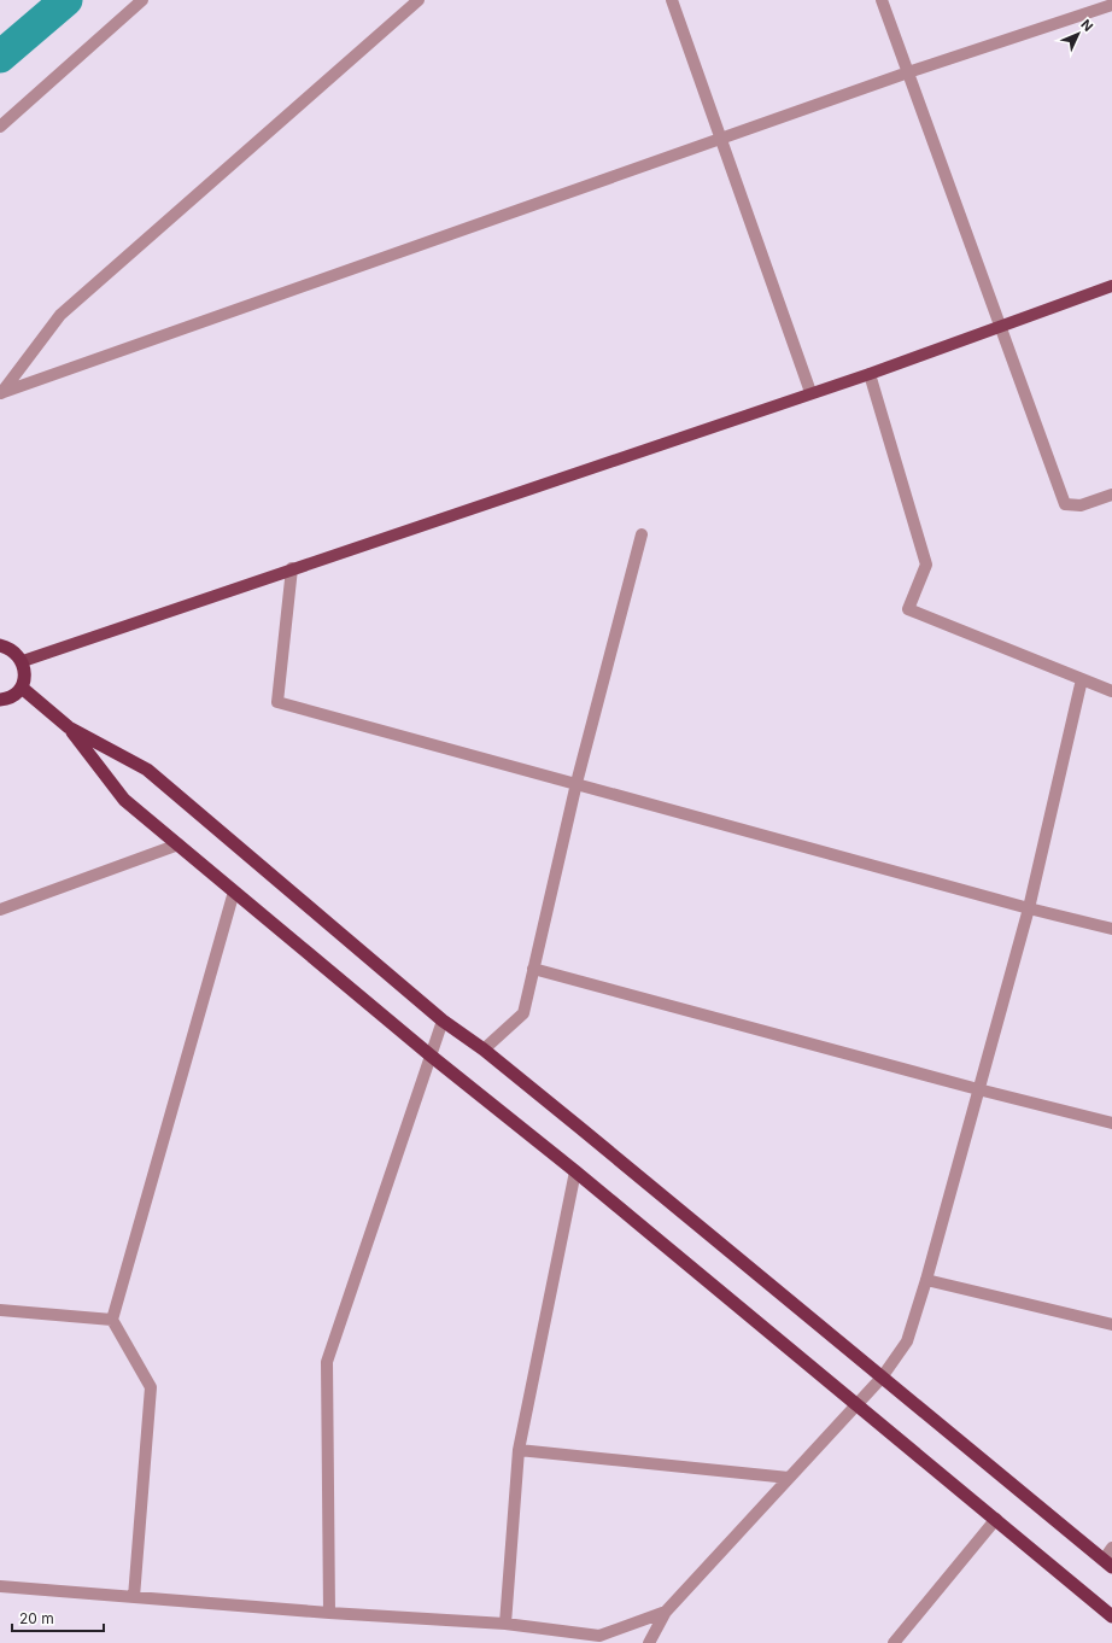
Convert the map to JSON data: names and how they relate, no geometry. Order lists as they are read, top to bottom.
{
  "scale_bar": "20 m",
  "north": "top right"
}
